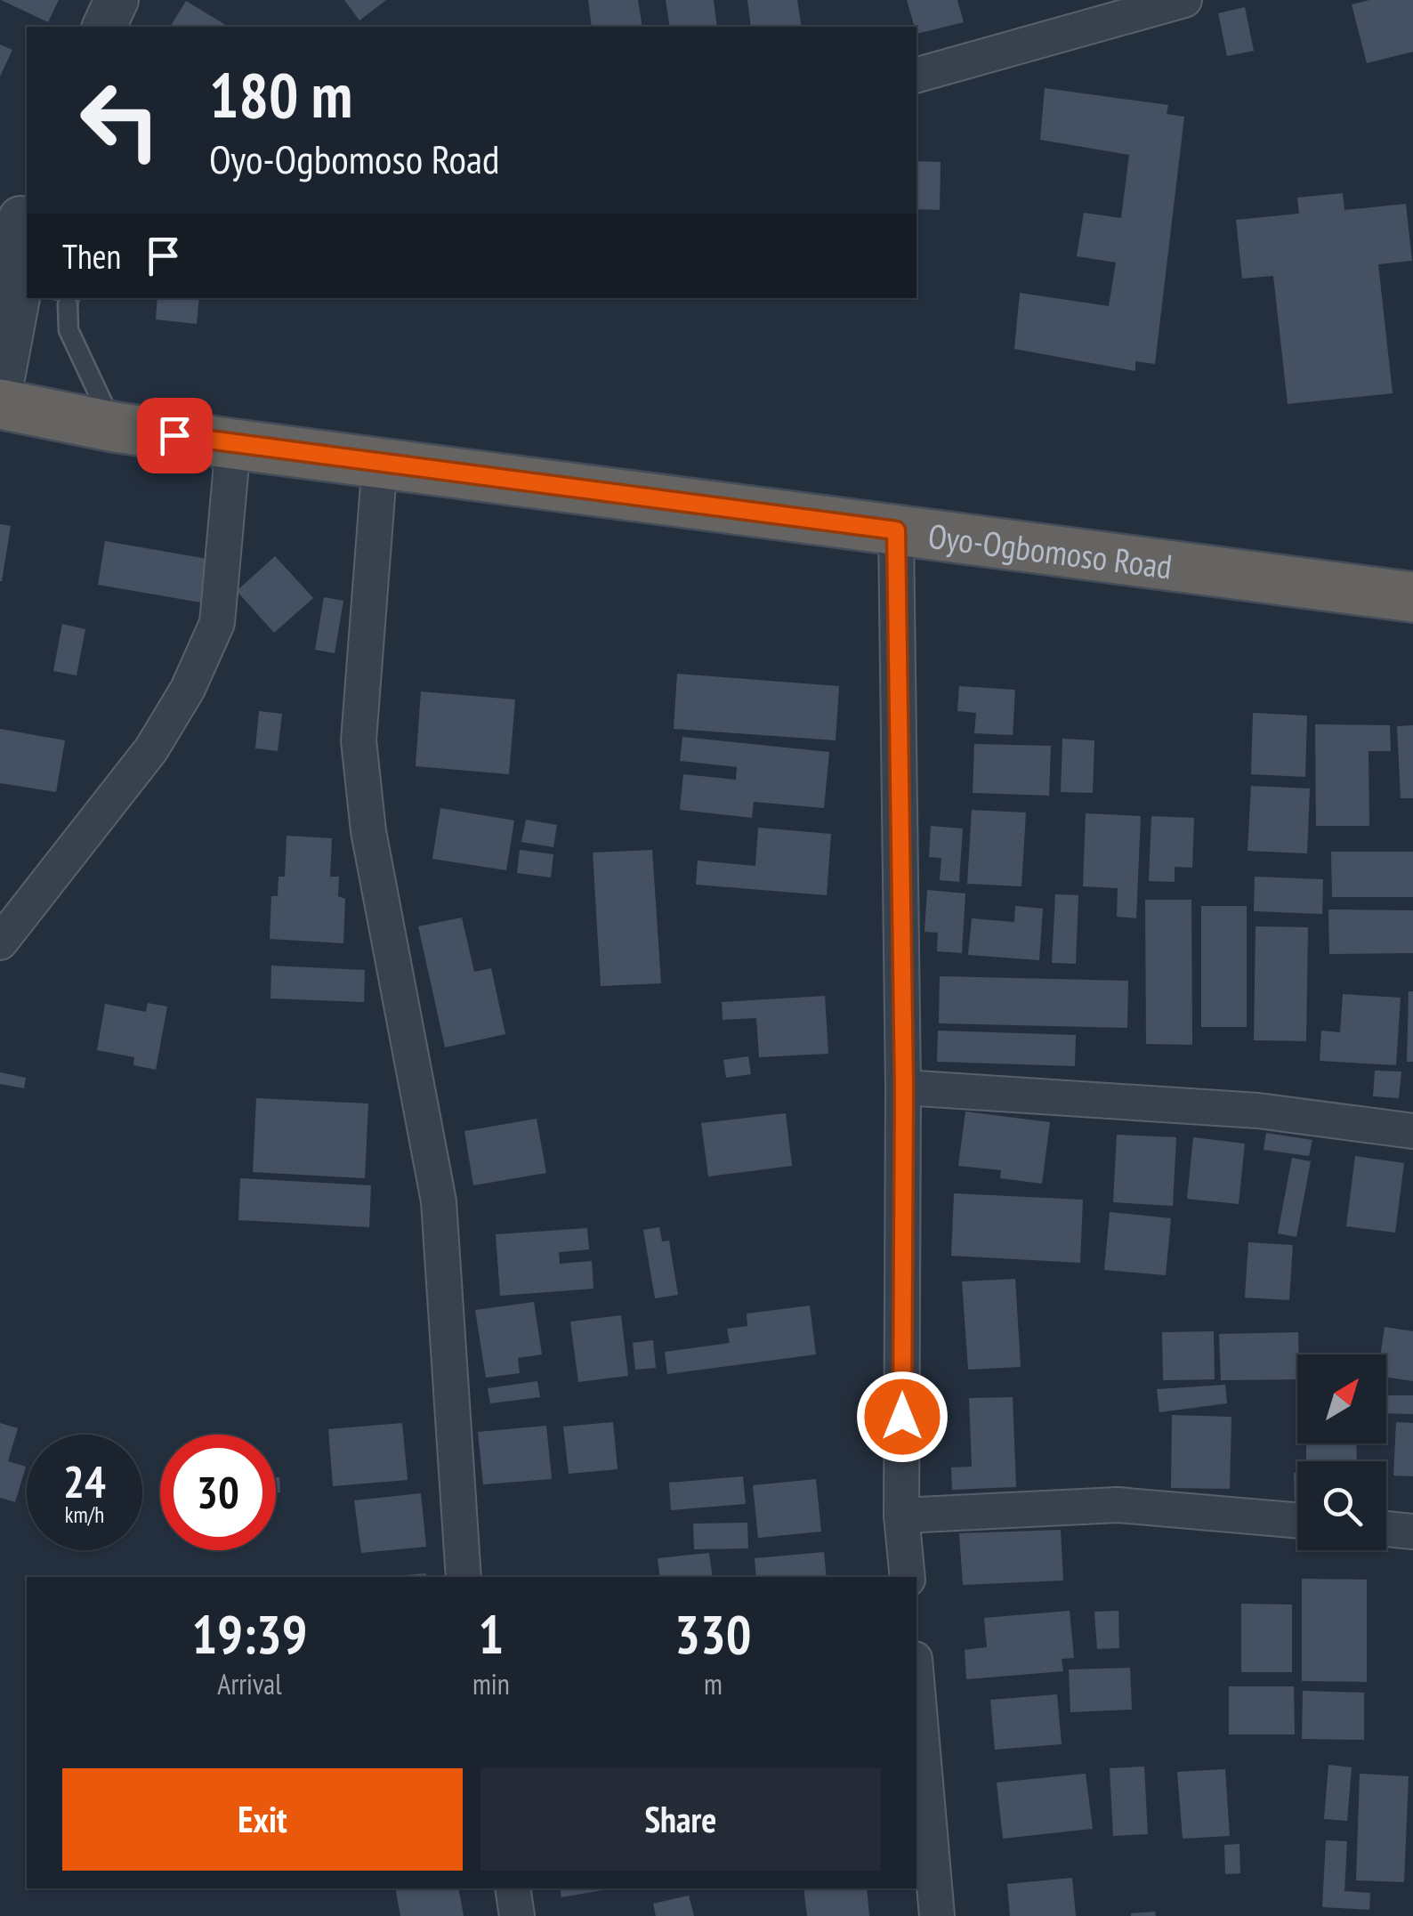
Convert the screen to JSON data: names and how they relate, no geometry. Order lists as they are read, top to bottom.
{
  "streets": {
    "highway": ["Oyo-Ogbomoso Road"]
  },
  "north": "top right",
  "page": {
    "turn": ["180 m", "Oyo-Ogbomoso Road"],
    "then": "Then",
    "speed": "24 km/h",
    "limit": "30",
    "eta": [
      "19:39",
      "Arrival",
      "1",
      "min",
      "330",
      "m"
    ],
    "buttons": ["Exit", "Share"]
  }
}
